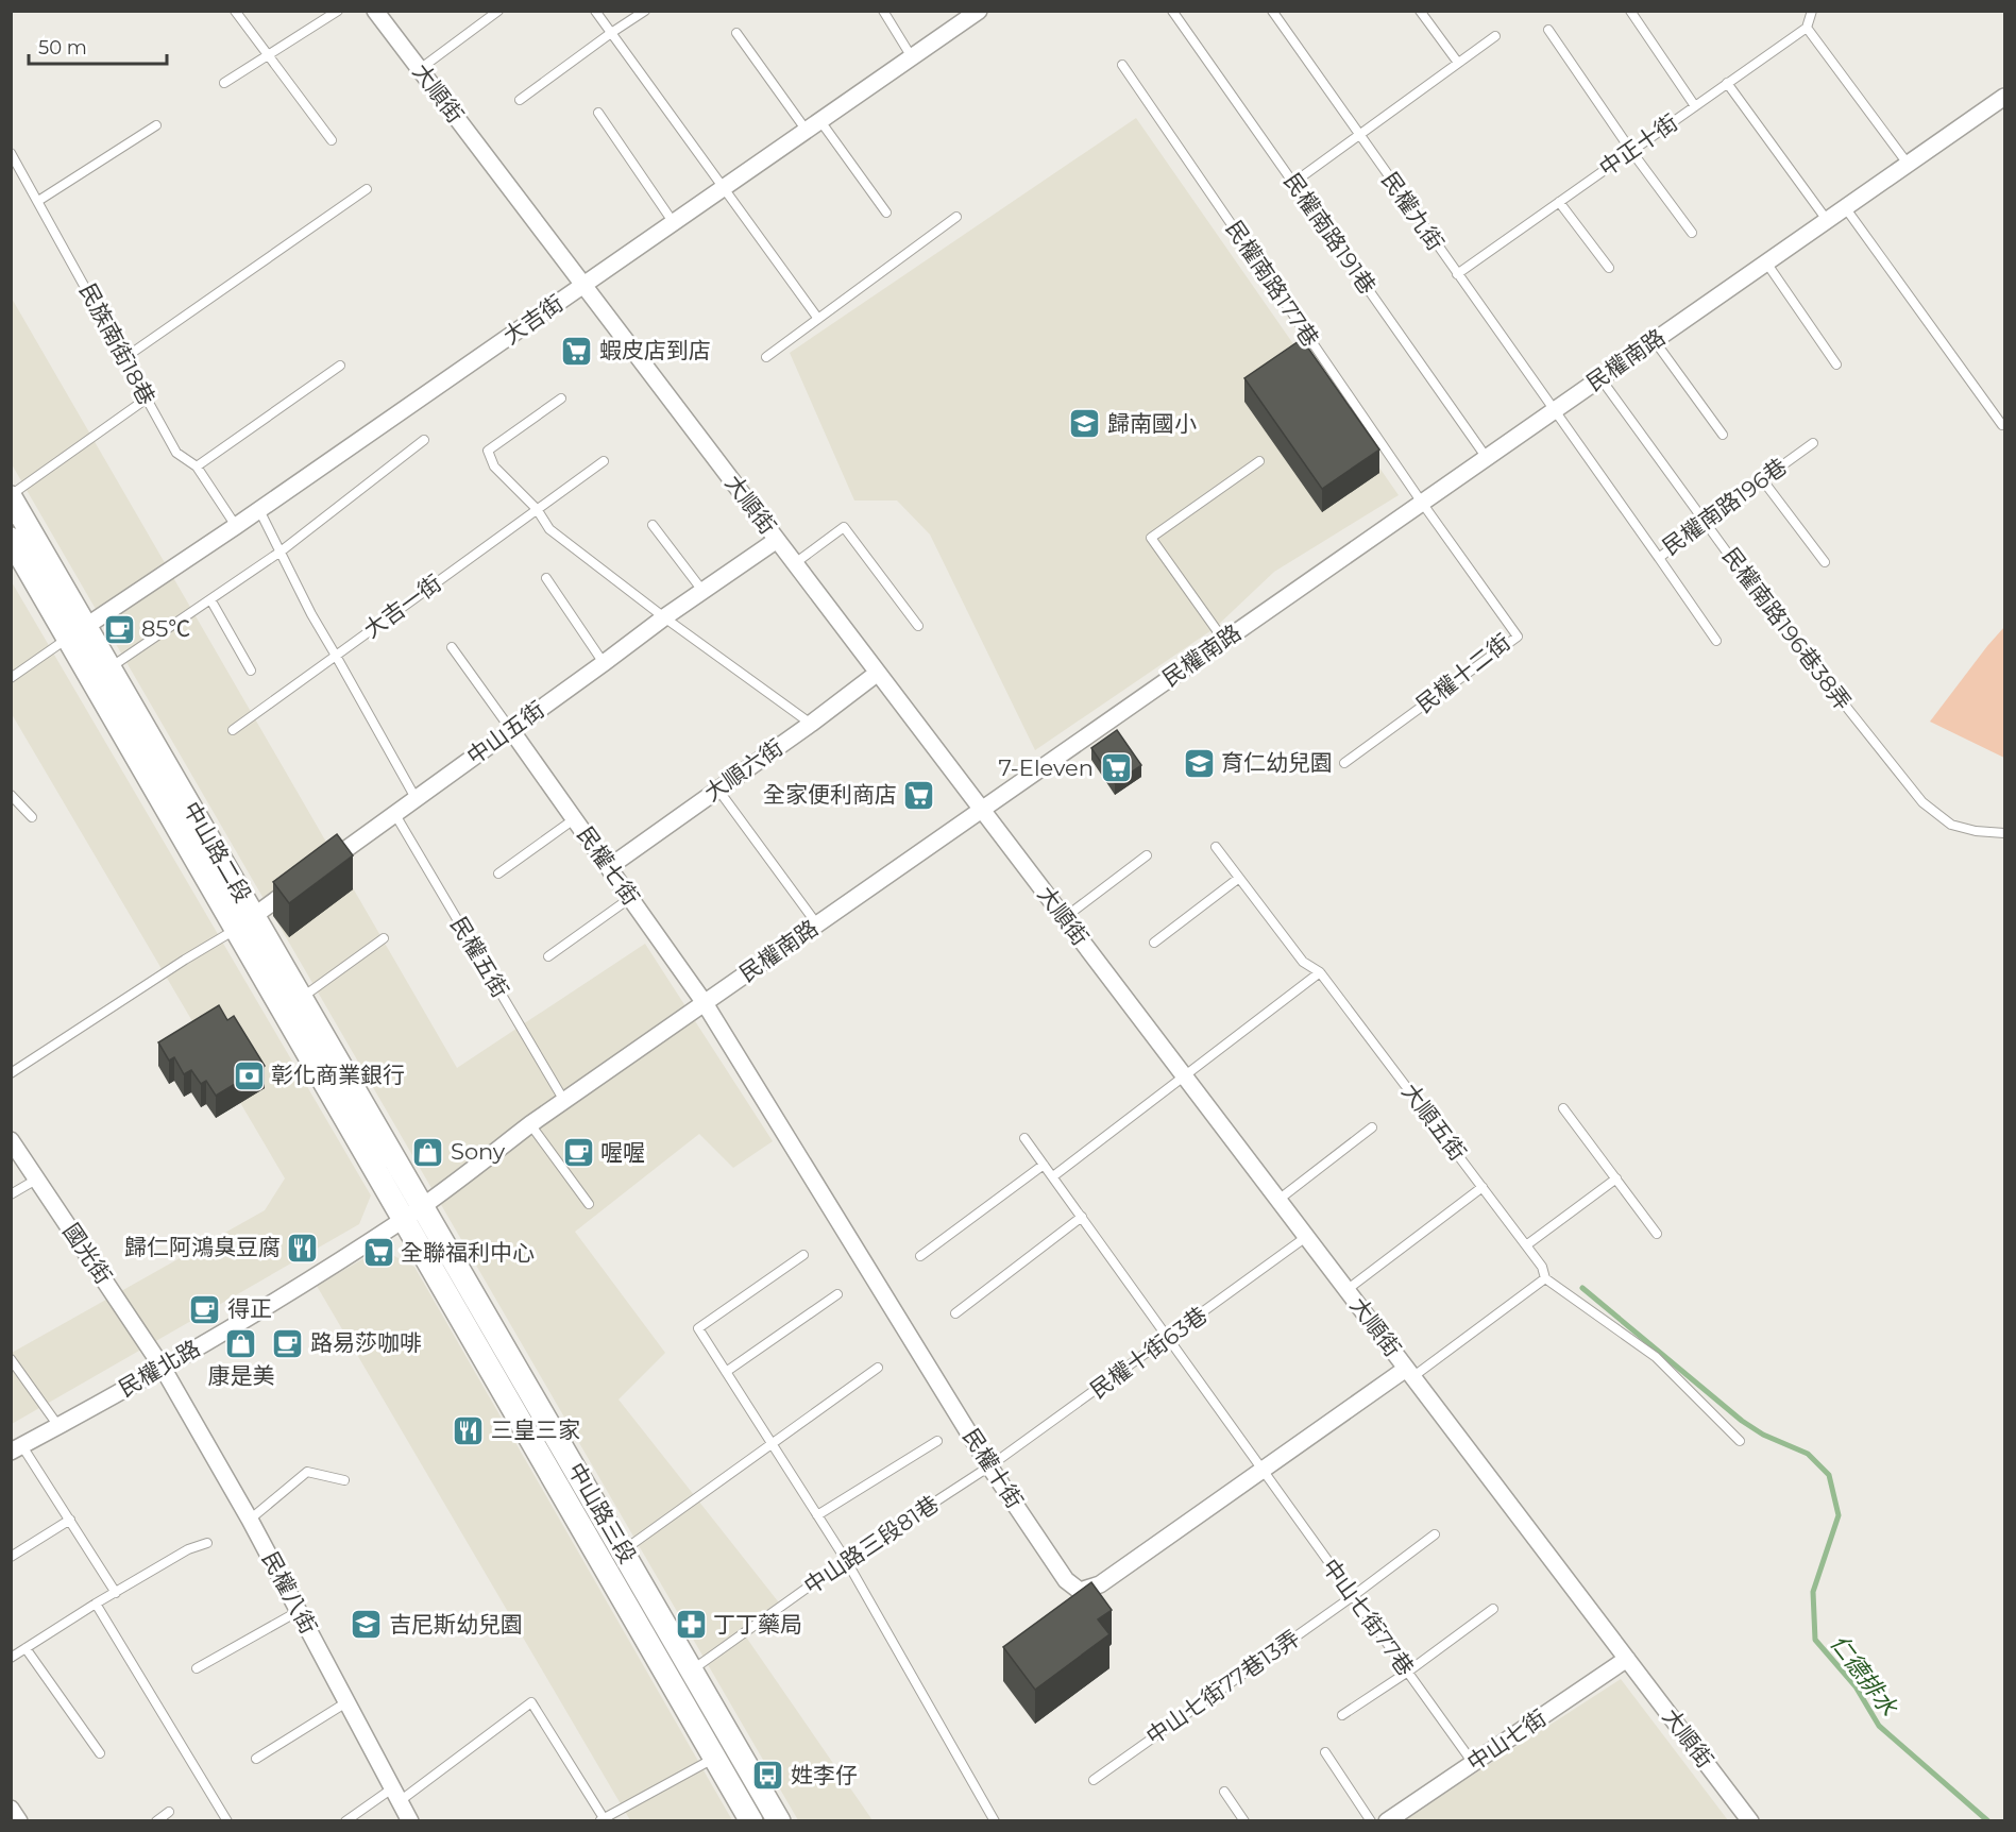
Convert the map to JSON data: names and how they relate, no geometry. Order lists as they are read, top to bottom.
{
  "streets": {
    "main road": ["中山路二段", "中山路三段"],
    "street": [
      "大順街",
      "大吉街",
      "民權南路",
      "中山五街",
      "大順六街",
      "民權七街",
      "國光街",
      "民權北路",
      "民權十街",
      "民權八街",
      "中山七街"
    ],
    "lane": [
      "中正十街",
      "民權九街",
      "民權南路191巷",
      "民權南路177巷",
      "民族南街18巷",
      "民權南路196巷",
      "大吉一街",
      "民權南路196巷38弄",
      "民權十二街",
      "民權五街",
      "大順五街",
      "民權十街63巷",
      "中山路三段81巷",
      "中山七街77巷",
      "中山七街77巷13弄"
    ]
  },
  "crossings": [
    ["大順街", "大吉街"],
    ["大順街", "民權南路"],
    ["大順街", "中山五街"],
    ["大順街", "大順六街"],
    ["大順街", "民權十街63巷"],
    ["大順街", "民權十街"],
    ["大順街", "中山七街"],
    ["中正十街", "民權九街"],
    ["民權九街", "民權南路"],
    ["民權九街", "民權南路196巷"],
    ["民權南路191巷", "民權南路"],
    ["民權南路177巷", "民權南路"],
    ["民權南路177巷", "民權十二街"],
    ["大吉街", "民族南街18巷"],
    ["大吉街", "中山路二段"],
    ["民權南路", "民權南路196巷"],
    ["民權南路", "民權南路196巷38弄"],
    ["民權南路", "民權十二街"],
    ["民權南路", "中山路二段"],
    ["民權南路", "民權七街"],
    ["民權南路", "民權五街"],
    ["民權南路", "民權北路"],
    ["民權南路", "民權十街"],
    ["民權南路", "中山路三段"],
    ["民權南路196巷", "民權南路196巷38弄"],
    ["中山五街", "中山路二段"],
    ["中山五街", "民權七街"],
    ["中山五街", "民權五街"],
    ["大順六街", "民權七街"],
    ["中山路二段", "民權北路"],
    ["中山路二段", "中山路三段"],
    ["民權七街", "民權十街"],
    ["國光街", "民權北路"],
    ["國光街", "民權八街"],
    ["民權十街63巷", "民權十街"],
    ["民權十街63巷", "中山路三段81巷"],
    ["民權十街63巷", "中山七街77巷"],
    ["民權北路", "中山路三段"],
    ["民權北路", "民權八街"],
    ["民權十街", "中山路三段81巷"],
    ["民權十街", "中山七街77巷"],
    ["中山路三段", "中山路三段81巷"],
    ["中山七街77巷", "中山七街77巷13弄"],
    ["中山七街77巷", "中山七街"]
  ],
  "water": ["仁德排水"],
  "places": {
    "supermarket": [
      "蝦皮店到店",
      "7-Eleven",
      "全家便利商店",
      "全聯福利中心"
    ],
    "school or university": ["歸南國小", "育仁幼兒園", "吉尼斯幼兒園"],
    "cafe": [
      "85℃",
      "喔喔",
      "得正",
      "路易莎咖啡"
    ],
    "bank": ["彰化商業銀行"],
    "shop": ["Sony", "康是美"],
    "restaurant": ["歸仁阿鴻臭豆腐", "三皇三家"],
    "pharmacy": ["丁丁藥局"],
    "bus stop": ["姓李仔"]
  },
  "scale_bar": "50 m"
}
